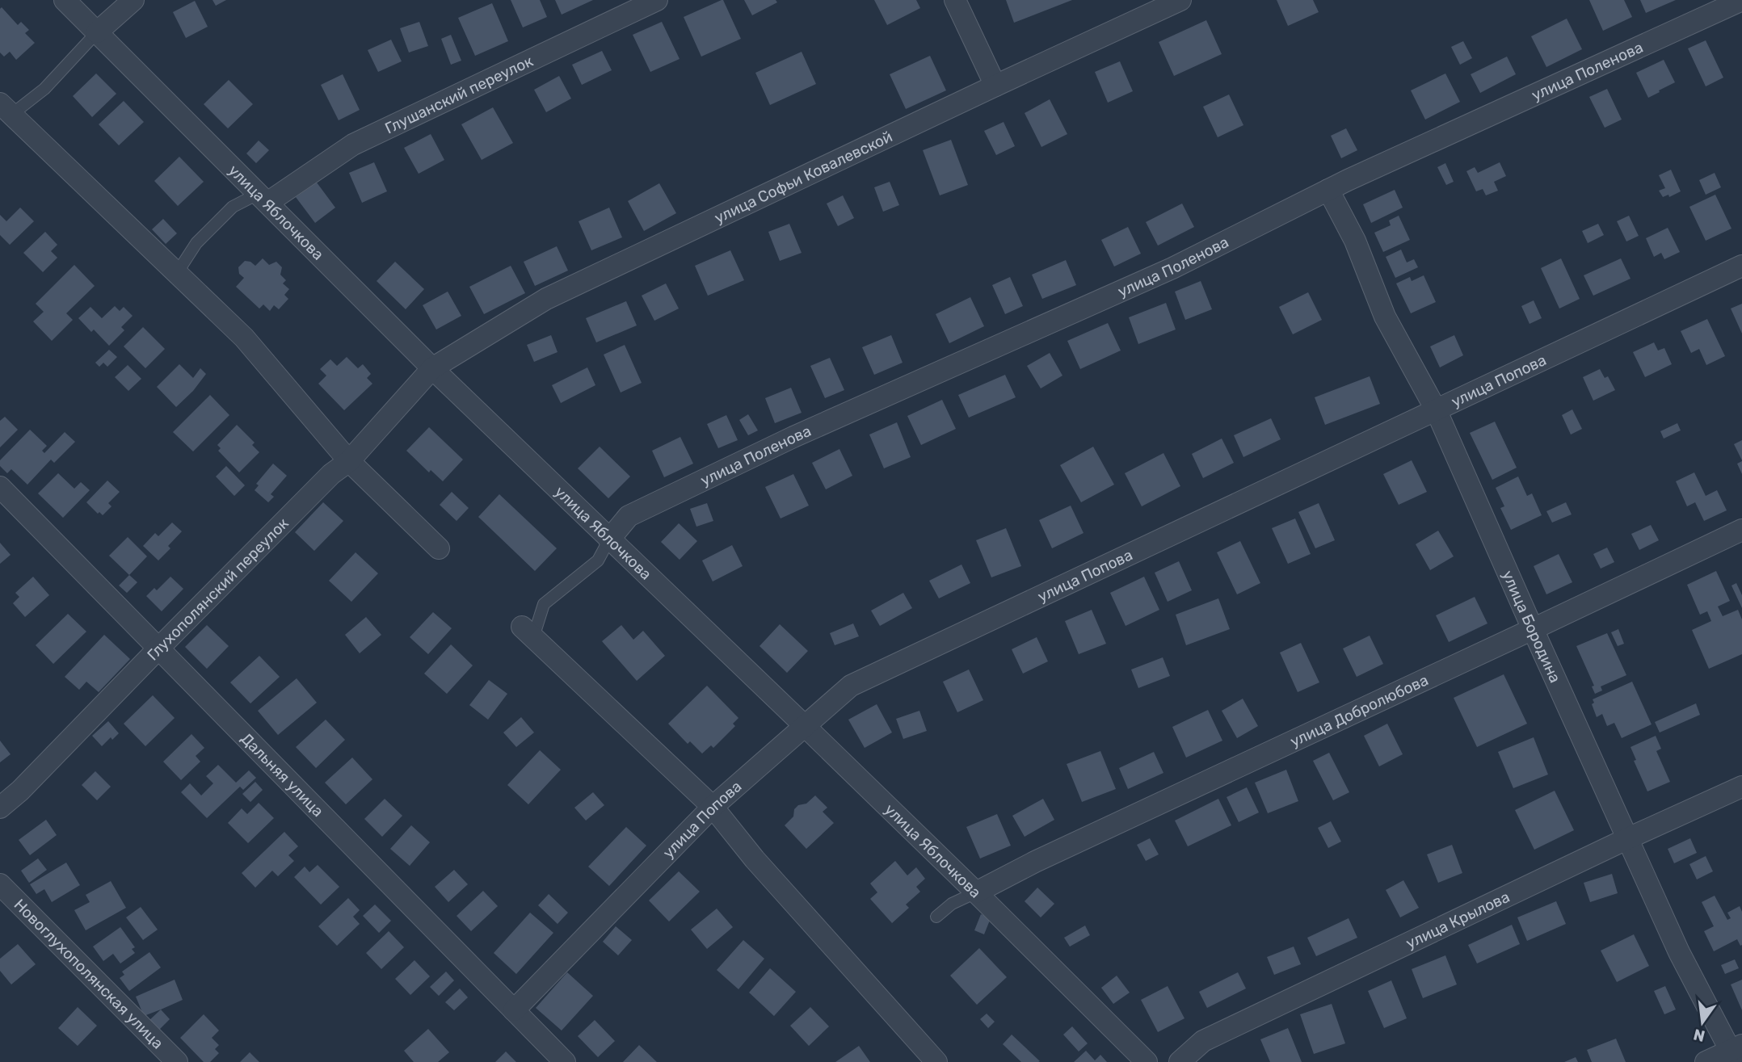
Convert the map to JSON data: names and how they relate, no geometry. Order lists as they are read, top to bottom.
{
  "streets": {
    "street": [
      "улица Поленова",
      "Глушанский переулок",
      "улица Софьи Ковалевской",
      "улица Яблочкова",
      "улица Попова",
      "Глухополянский переулок",
      "улица Бородина",
      "улица Добролюбова",
      "Дальняя улица",
      "улица Крылова",
      "Новоглухополянская улица"
    ]
  },
  "crossings": [
    ["улица Поленова", "улица Яблочкова"],
    ["улица Поленова", "улица Бородина"],
    ["Глушанский переулок", "улица Яблочкова"],
    ["улица Софьи Ковалевской", "улица Яблочкова"],
    ["улица Софьи Ковалевской", "Глухополянский переулок"],
    ["улица Яблочкова", "улица Попова"],
    ["улица Яблочкова", "Глухополянский переулок"],
    ["улица Яблочкова", "улица Добролюбова"],
    ["улица Попова", "улица Бородина"],
    ["улица Попова", "Дальняя улица"],
    ["Глухополянский переулок", "Дальняя улица"],
    ["улица Бородина", "улица Добролюбова"],
    ["улица Бородина", "улица Крылова"]
  ],
  "north": "bottom"
}
